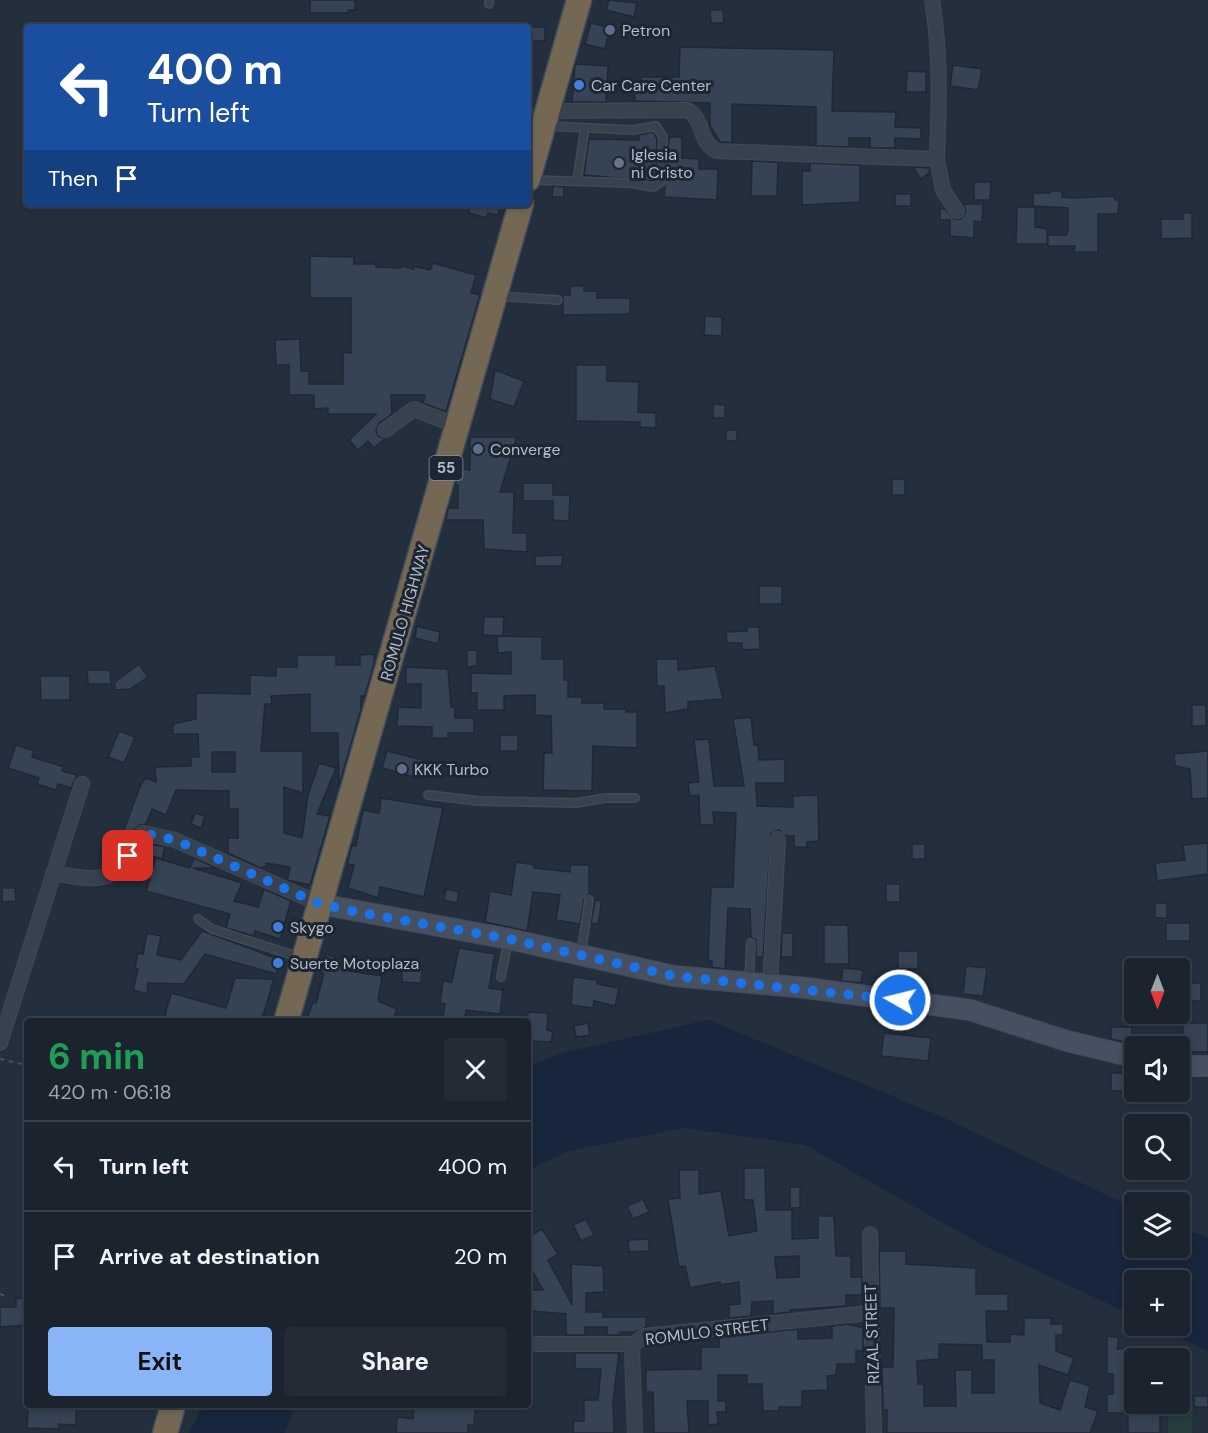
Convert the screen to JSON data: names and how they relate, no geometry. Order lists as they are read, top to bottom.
{
  "streets": {
    "highway": ["55", "ROMULO HIGHWAY"],
    "street": ["ROMULO STREET", "RIZAL STREET"]
  },
  "crossings": [
    ["ROMULO STREET", "RIZAL STREET"]
  ],
  "places": [
    "Petron",
    "Car Care Center",
    "Iglesia ni Cristo",
    "Converge",
    "KKK Turbo",
    "Skygo",
    "Suerte Motoplaza"
  ],
  "north": "bottom",
  "page": {
    "turn": ["400 m", "Turn left"],
    "then": "Then",
    "map_buttons": ["+", "−"],
    "heading": ["6 min", "420 m · 06:18"],
    "list": [
      {
        "name": "Turn left",
        "value": "400 m"
      },
      {
        "name": "Arrive at destination",
        "value": "20 m"
      }
    ],
    "buttons": ["Exit", "Share"]
  }
}
